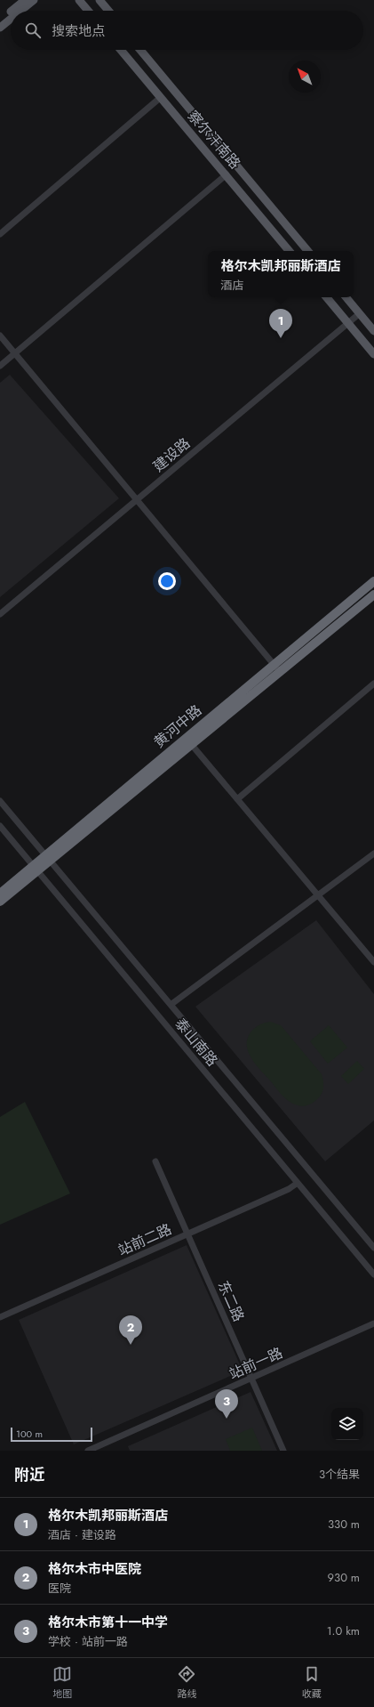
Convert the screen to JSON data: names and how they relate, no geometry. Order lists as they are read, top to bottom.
{
  "streets": {
    "highway": ["黄河中路"],
    "main road": ["察尔汗南路"],
    "street": [
      "建设路",
      "泰山南路",
      "站前二路",
      "东二路",
      "站前一路"
    ]
  },
  "crossings": [
    ["黄河中路", "泰山南路"],
    ["泰山南路", "站前二路"],
    ["站前二路", "东二路"],
    ["东二路", "站前一路"]
  ],
  "scale_bar": "100 m",
  "north": "top left",
  "page": {
    "search": "搜索地点",
    "popup": ["格尔木凯邦丽斯酒店", "酒店"],
    "pins": ["1", "2", "3"],
    "scale": "100 m",
    "heading": ["附近", "3个结果"],
    "list": [
      {
        "mark": "1",
        "name": "格尔木凯邦丽斯酒店",
        "note": "酒店 · 建设路",
        "value": "330 m"
      },
      {
        "mark": "2",
        "name": "格尔木市中医院",
        "note": "医院",
        "value": "930 m"
      },
      {
        "mark": "3",
        "name": "格尔木市第十一中学",
        "note": "学校 · 站前一路",
        "value": "1.0 km"
      }
    ],
    "nav": ["地图", "路线", "收藏"]
  }
}
